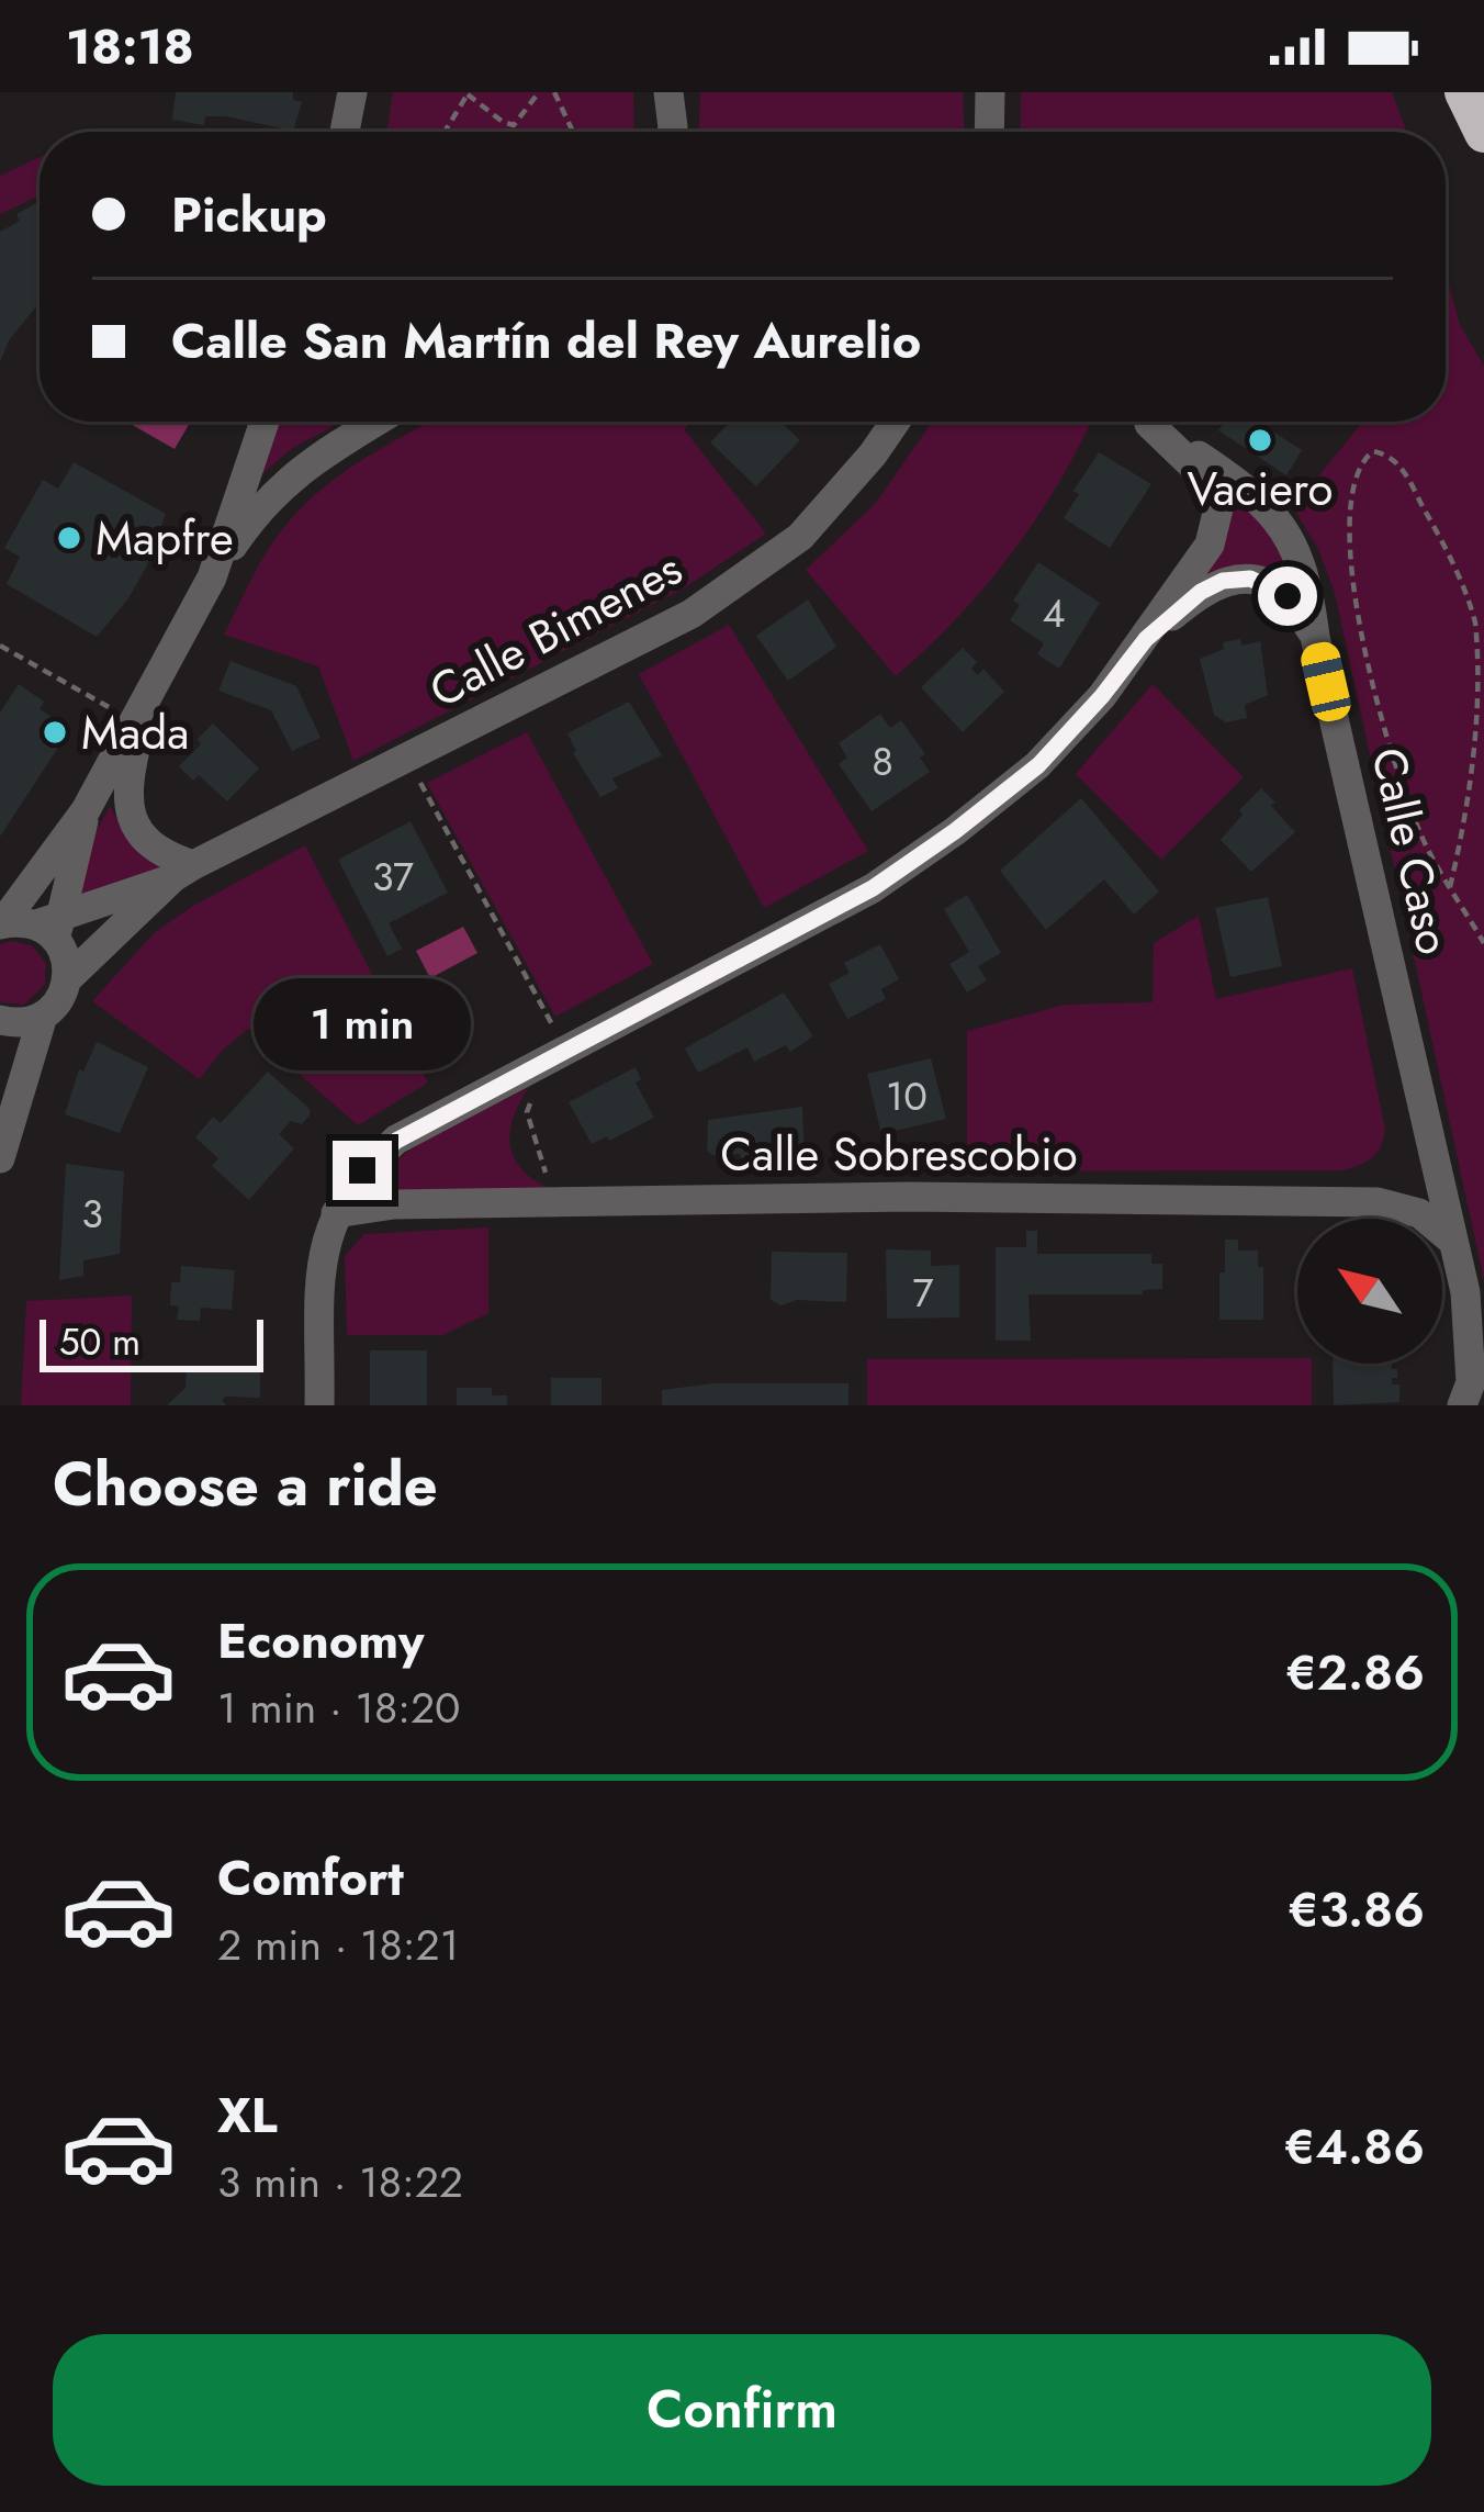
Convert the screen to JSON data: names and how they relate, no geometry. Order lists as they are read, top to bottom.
{
  "streets": {
    "street": ["Calle Bimenes", "Calle Caso", "Calle Sobrescobio"]
  },
  "crossings": [
    ["Calle Caso", "Calle Sobrescobio"]
  ],
  "places": ["Vaciero", "Mapfre", "Mada"],
  "house_numbers": [
    "4",
    "8",
    "37",
    "10",
    "3",
    "7"
  ],
  "scale_bar": "50 m",
  "north": "top left",
  "page": {
    "status": "18:18",
    "banner": ["Pickup", "Calle San Martín del Rey Aurelio"],
    "bubble": "1 min",
    "scale": "50 m",
    "heading": "Choose a ride",
    "list": [
      {
        "name": "Economy",
        "note": "1 min · 18:20",
        "value": "€2.86"
      },
      {
        "name": "Comfort",
        "note": "2 min · 18:21",
        "value": "€3.86"
      },
      {
        "name": "XL",
        "note": "3 min · 18:22",
        "value": "€4.86"
      }
    ],
    "buttons": "Confirm"
  }
}
